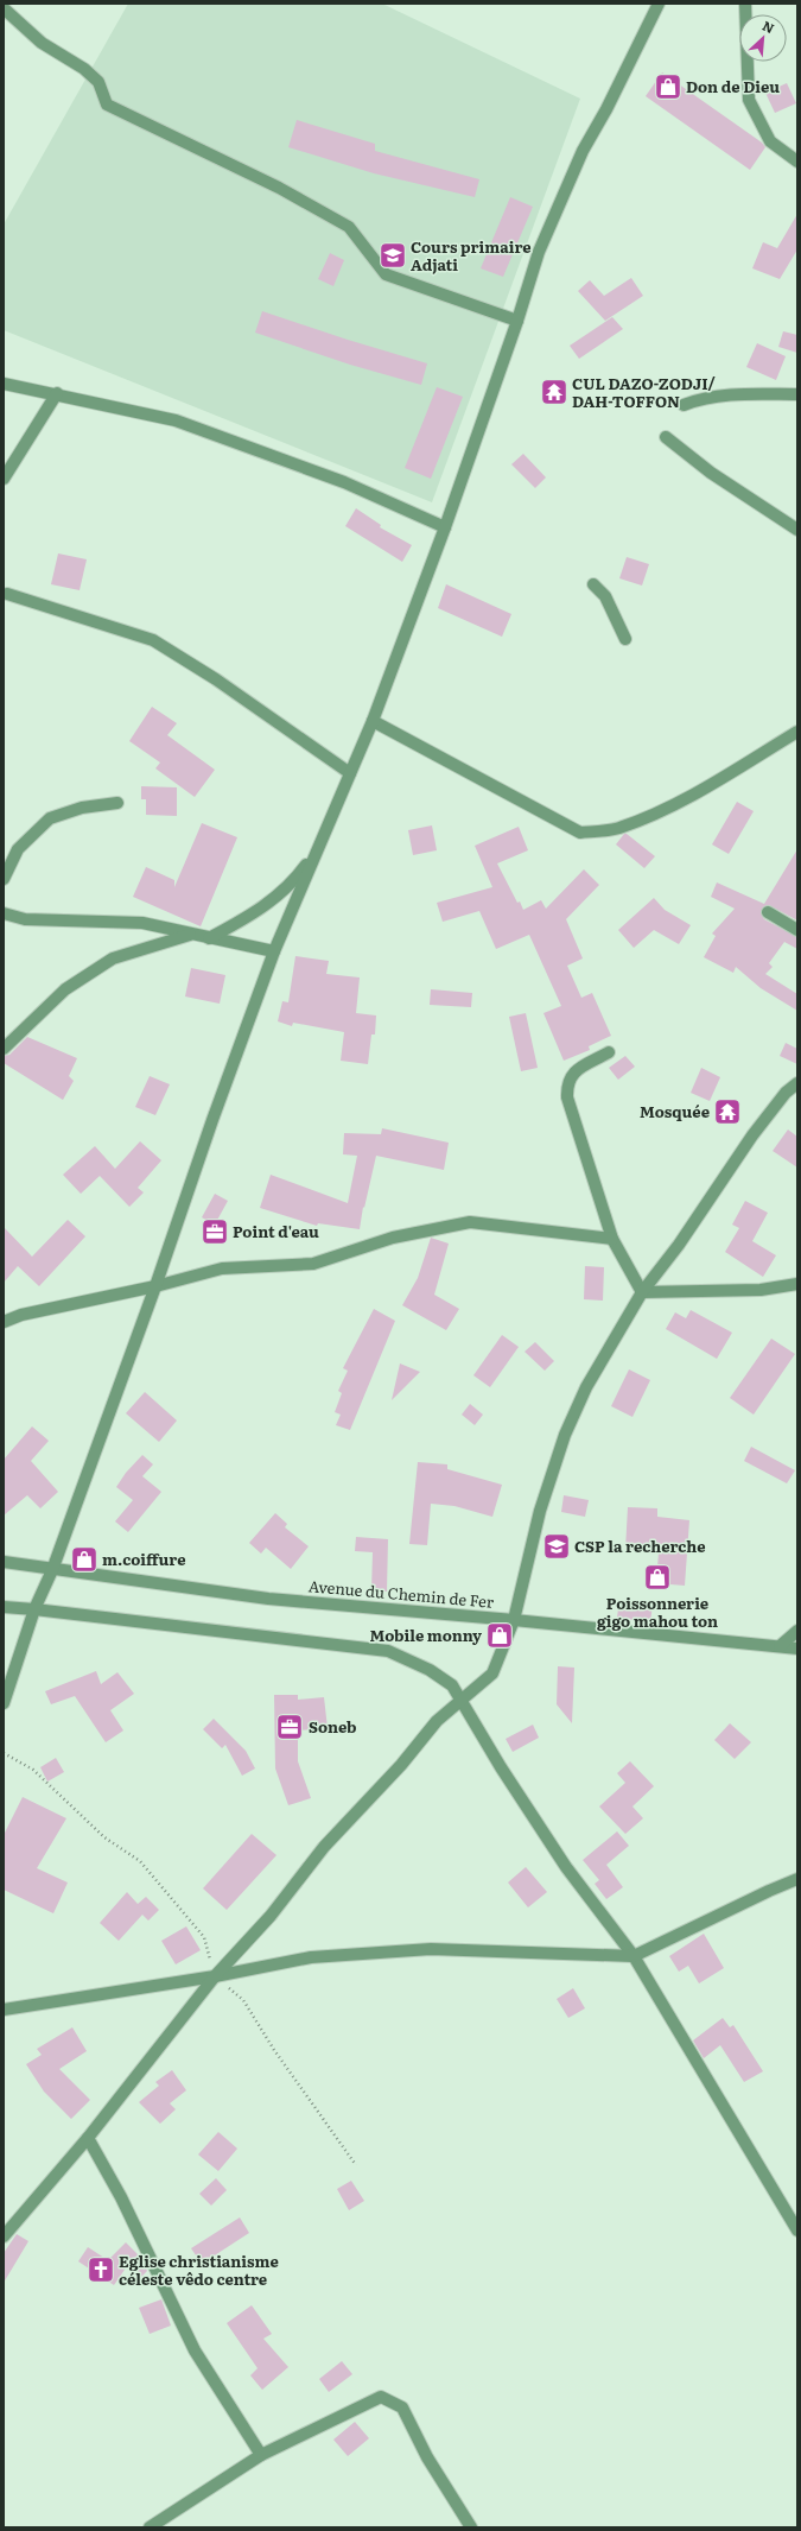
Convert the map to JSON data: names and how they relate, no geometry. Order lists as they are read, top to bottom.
{
  "streets": {
    "street": ["Avenue du Chemin de Fer"]
  },
  "places": {
    "shop": [
      "Don de Dieu",
      "m.coiffure",
      "Poissonnerie gigo mahou ton",
      "Mobile monny"
    ],
    "school or university": ["Cours primaire Adjati", "CSP la recherche"],
    "temple": ["CUL DAZO-ZODJI/ DAH-TOFFON", "Mosquée"],
    "office": ["Point d'eau", "Soneb"],
    "church": ["Eglise christianisme céleste vêdo centre"]
  },
  "north": "top right"
}
